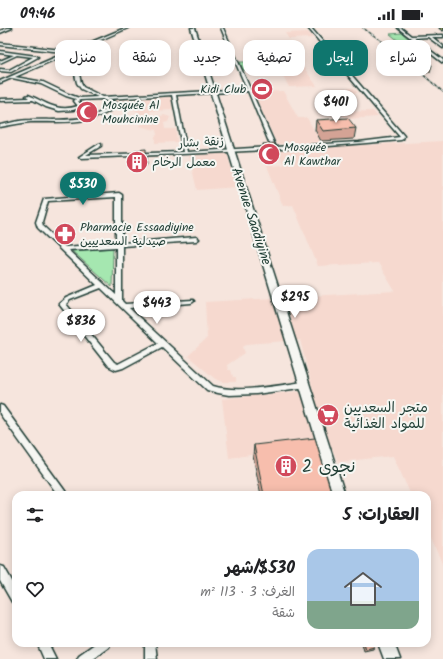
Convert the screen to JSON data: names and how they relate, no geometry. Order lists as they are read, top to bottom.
{
  "streets": {
    "main road": ["Avenue Saadiyine"],
    "street": ["زنقة بشار"]
  },
  "crossings": [
    ["زنقة بشار", "Avenue Saadiyine"]
  ],
  "places": {
    "sports": ["Kidi Club"],
    "mosque": ["Mosquée Al Mouhcinine", "Mosquée Al Kawthar"],
    "building": ["معمل الرخام", "نجوى 2"],
    "pharmacy": ["Pharmacie Essaadiyine صيدلية السعدييين"],
    "supermarket": ["متجر السعديين للمواد الغذائية"]
  },
  "page": {
    "status": "09:46",
    "chip": [
      "شراء",
      "إيجار",
      "تصفية",
      "جديد",
      "شقة",
      "منزل"
    ],
    "price": [
      "$401",
      "$530",
      "$295",
      "$443",
      "$836"
    ],
    "heading": "العقارات: 5",
    "list": [
      {
        "name": "$530/شهر",
        "note": "الغرف: 3 · 113 m² · شقة"
      }
    ]
  }
}
